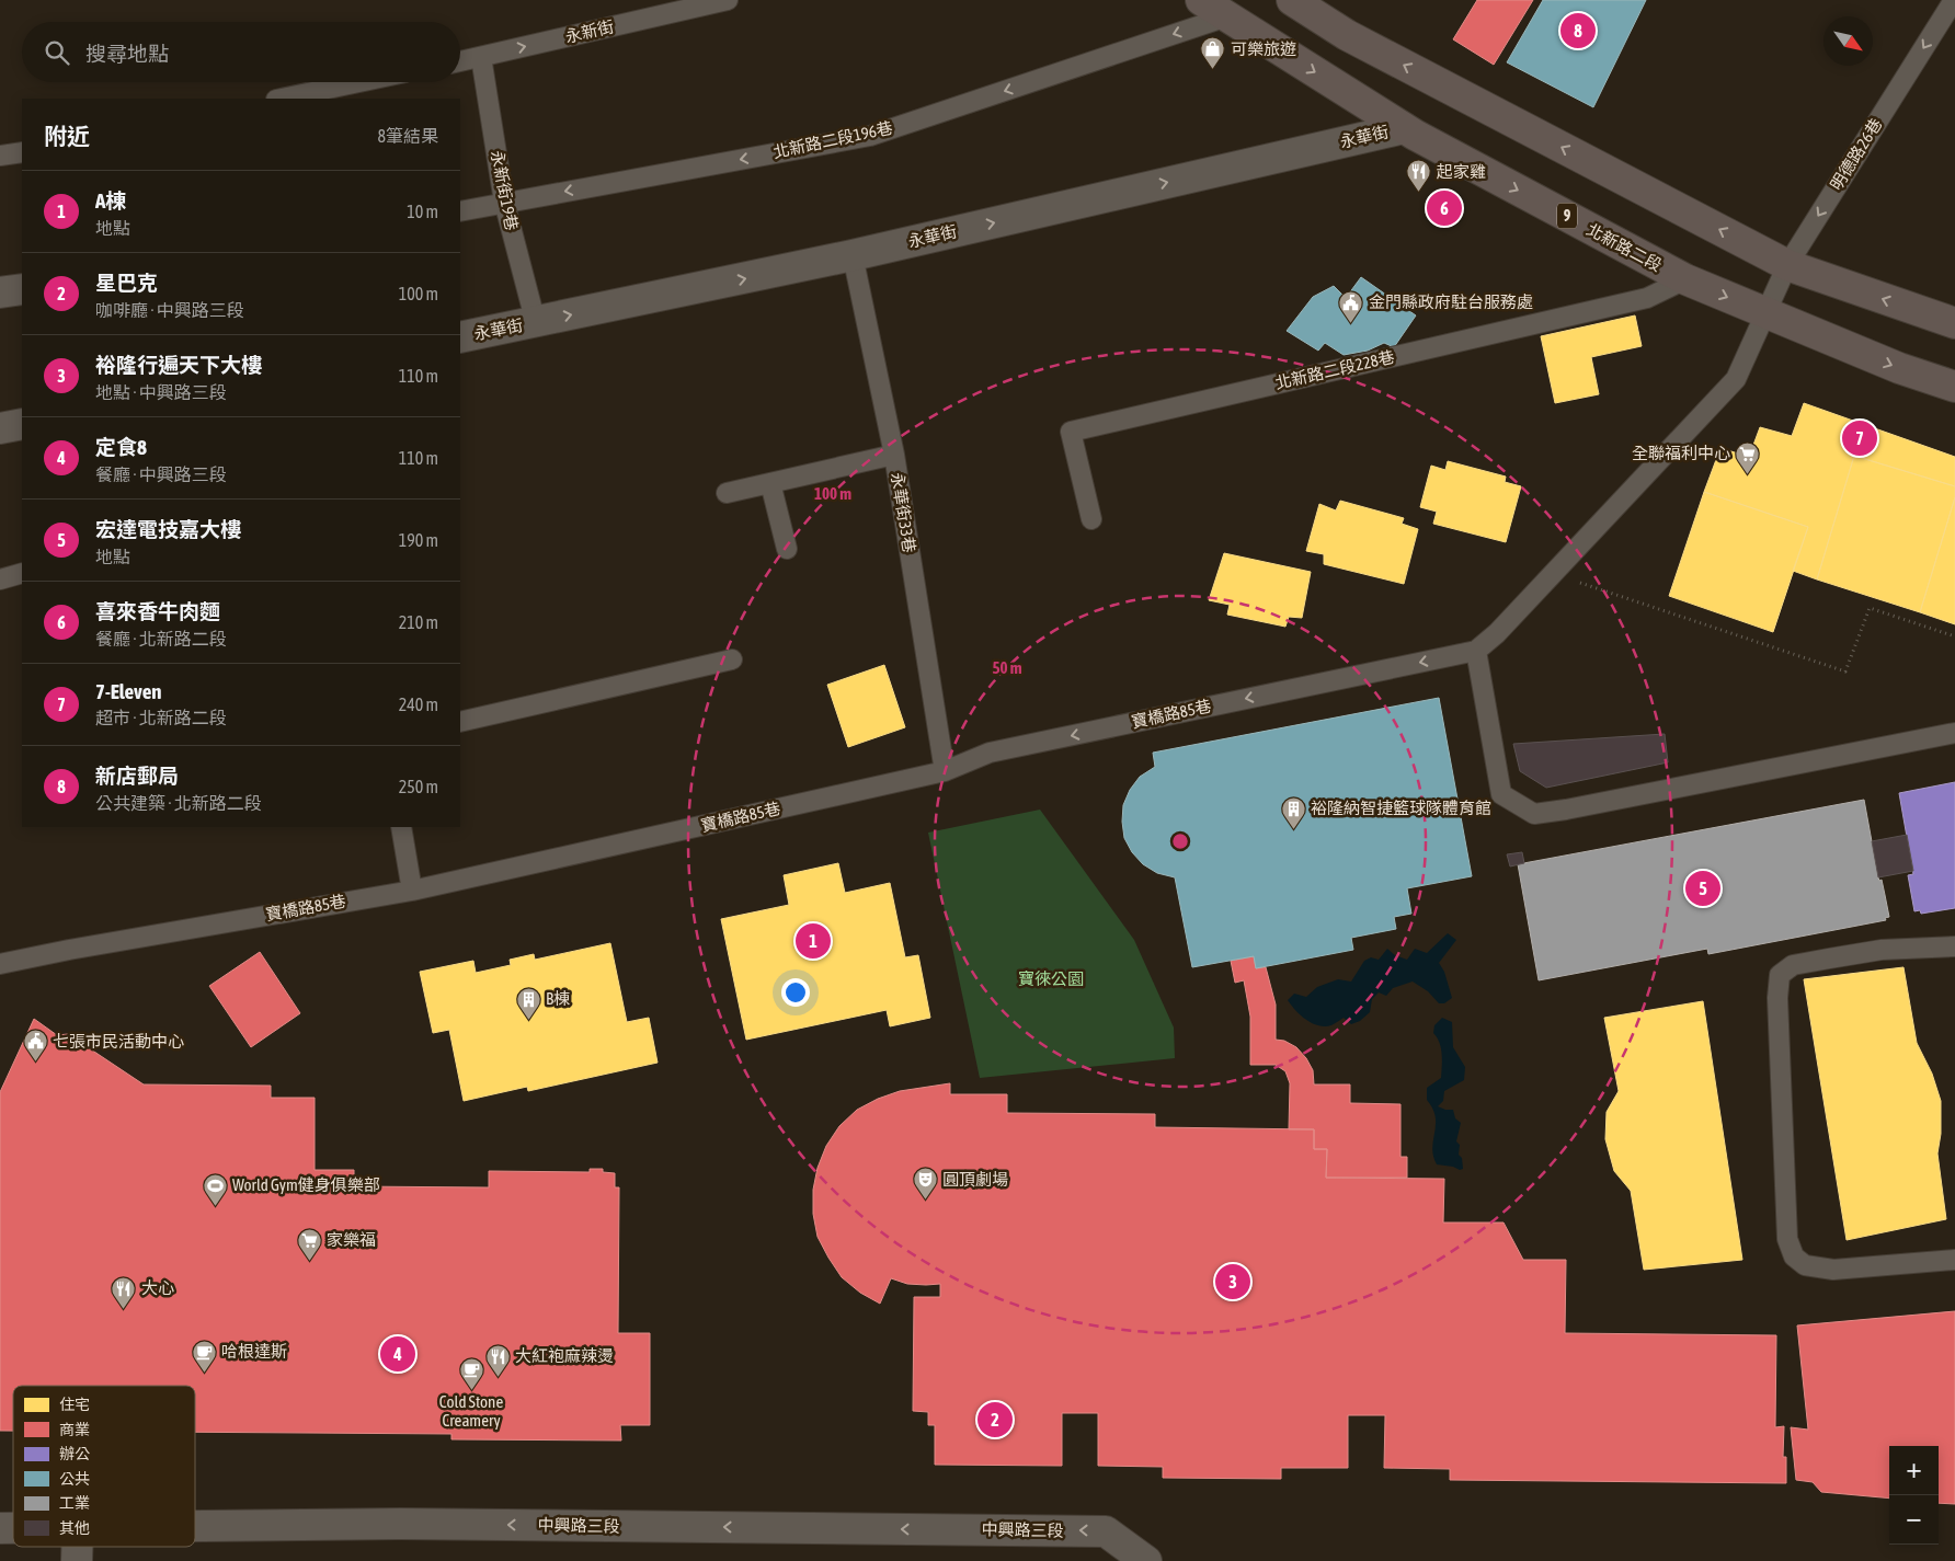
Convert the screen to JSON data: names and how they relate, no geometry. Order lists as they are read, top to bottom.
{
  "streets": {
    "main road": ["9", "北新路二段"],
    "street": ["永華街", "中興路三段"],
    "lane": [
      "永新街",
      "北新路二段196巷",
      "明德路26巷",
      "永新街19巷",
      "北新路二段228巷",
      "永華街33巷",
      "寶橋路85巷"
    ]
  },
  "crossings": [
    ["永新街", "永新街19巷"],
    ["永華街", "永新街19巷"],
    ["永華街", "北新路二段"],
    ["永華街", "永華街33巷"],
    ["北新路二段196巷", "永新街19巷"],
    ["北新路二段196巷", "北新路二段"],
    ["明德路26巷", "北新路二段"],
    ["明德路26巷", "寶橋路85巷"],
    ["北新路二段", "北新路二段228巷"],
    ["永華街33巷", "寶橋路85巷"]
  ],
  "one_way": [
    "永新街",
    "永華街",
    "北新路二段196巷",
    "明德路26巷",
    "寶橋路85巷",
    "中興路三段"
  ],
  "parks": ["寶徠公園"],
  "places": {
    "shop": ["可樂旅遊"],
    "restaurant": ["起家雞", "大心", "大紅袍麻辣燙"],
    "public building": ["金門縣政府駐台服務處", "七張市民活動中心"],
    "supermarket": ["全聯福利中心", "家樂福"],
    "building": ["裕隆納智捷籃球隊體育館", "B棟"],
    "theatre": ["圓頂劇場"],
    "sports": ["World Gym健身俱樂部"],
    "cafe": ["哈根達斯", "Cold Stone Creamery"]
  },
  "legend": [
    "住宅",
    "商業",
    "辦公",
    "公共",
    "工業",
    "其他"
  ],
  "north": "bottom right",
  "page": {
    "pins": [
      "8",
      "6",
      "7",
      "5",
      "1",
      "3",
      "4",
      "2"
    ],
    "search": "搜尋地點",
    "heading": ["附近", "8筆結果"],
    "list": [
      {
        "mark": "1",
        "name": "A棟",
        "note": "地點",
        "value": "10 m"
      },
      {
        "mark": "2",
        "name": "星巴克",
        "note": "咖啡廳 · 中興路三段",
        "value": "100 m"
      },
      {
        "mark": "3",
        "name": "裕隆行遍天下大樓",
        "note": "地點 · 中興路三段",
        "value": "110 m"
      },
      {
        "mark": "4",
        "name": "定食8",
        "note": "餐廳 · 中興路三段",
        "value": "110 m"
      },
      {
        "mark": "5",
        "name": "宏達電技嘉大樓",
        "note": "地點",
        "value": "190 m"
      },
      {
        "mark": "6",
        "name": "喜來香牛肉麵",
        "note": "餐廳 · 北新路二段",
        "value": "210 m"
      },
      {
        "mark": "7",
        "name": "7-Eleven",
        "note": "超市 · 北新路二段",
        "value": "240 m"
      },
      {
        "mark": "8",
        "name": "新店郵局",
        "note": "公共建築 · 北新路二段",
        "value": "250 m"
      }
    ],
    "map_buttons": ["+", "−"]
  },
  "rings": ["100 m", "50 m"]
}
